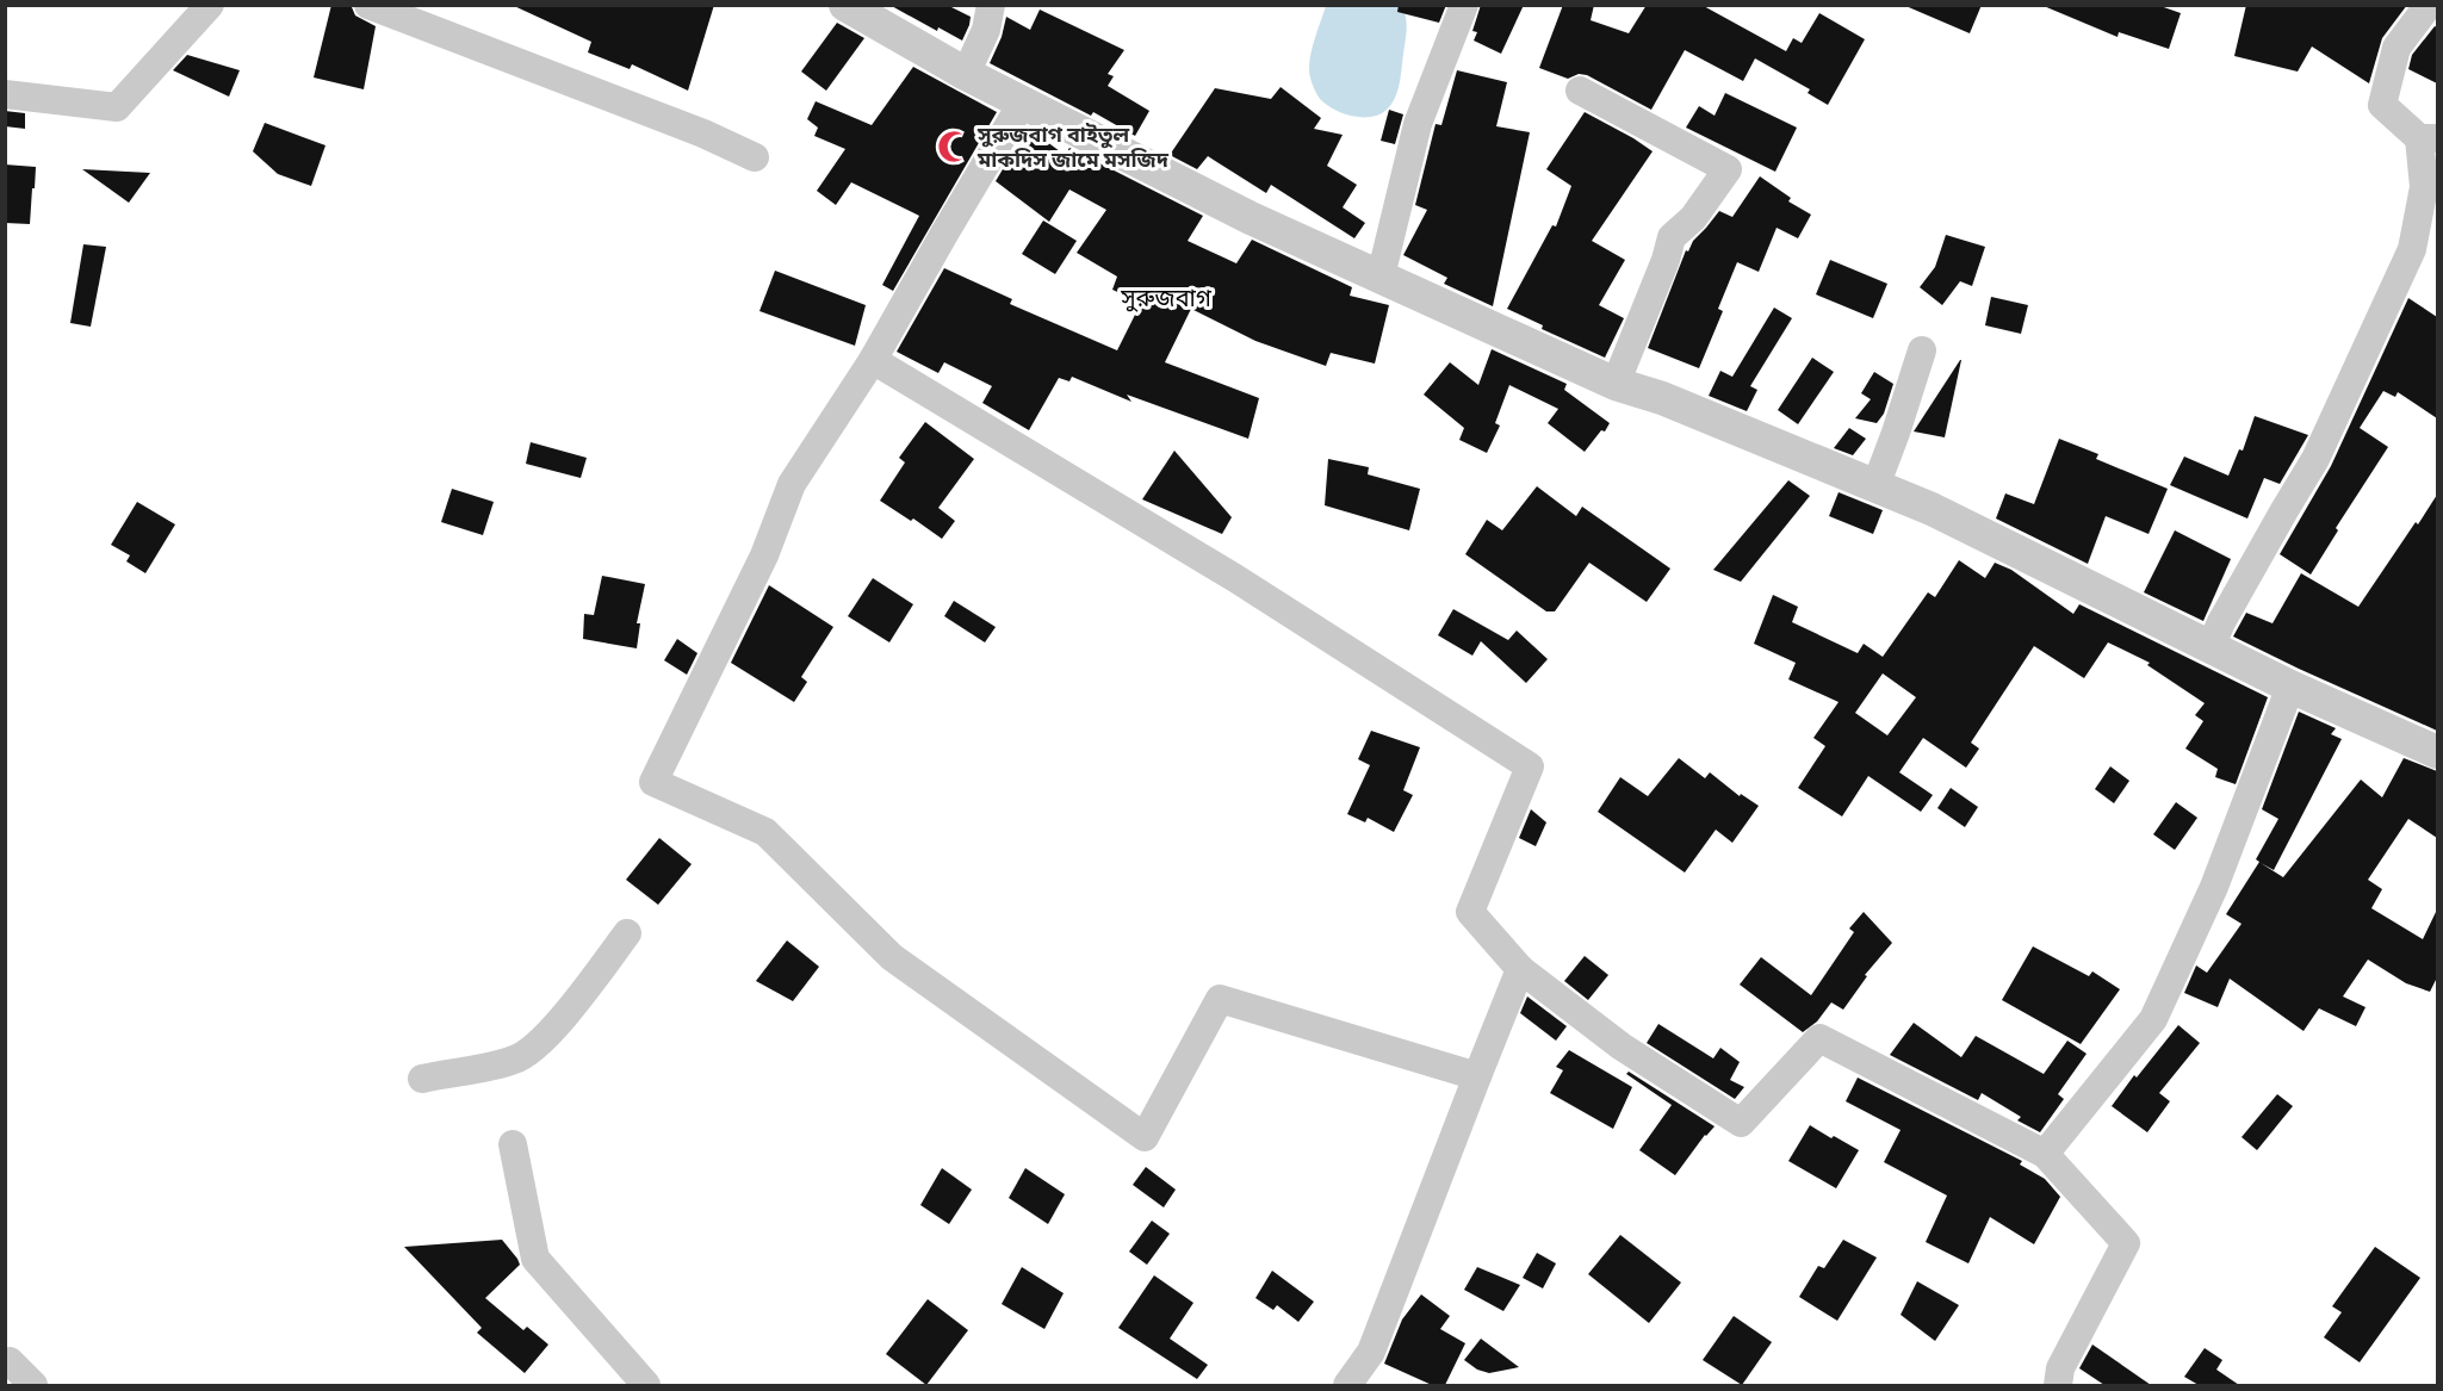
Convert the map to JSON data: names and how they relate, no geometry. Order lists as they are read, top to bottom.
{
  "districts": ["সুরুজবাগ"],
  "places": {
    "mosque": ["সুরুজবাগ বাইতুল মাকদিস জামে মসজিদ"]
  }
}
